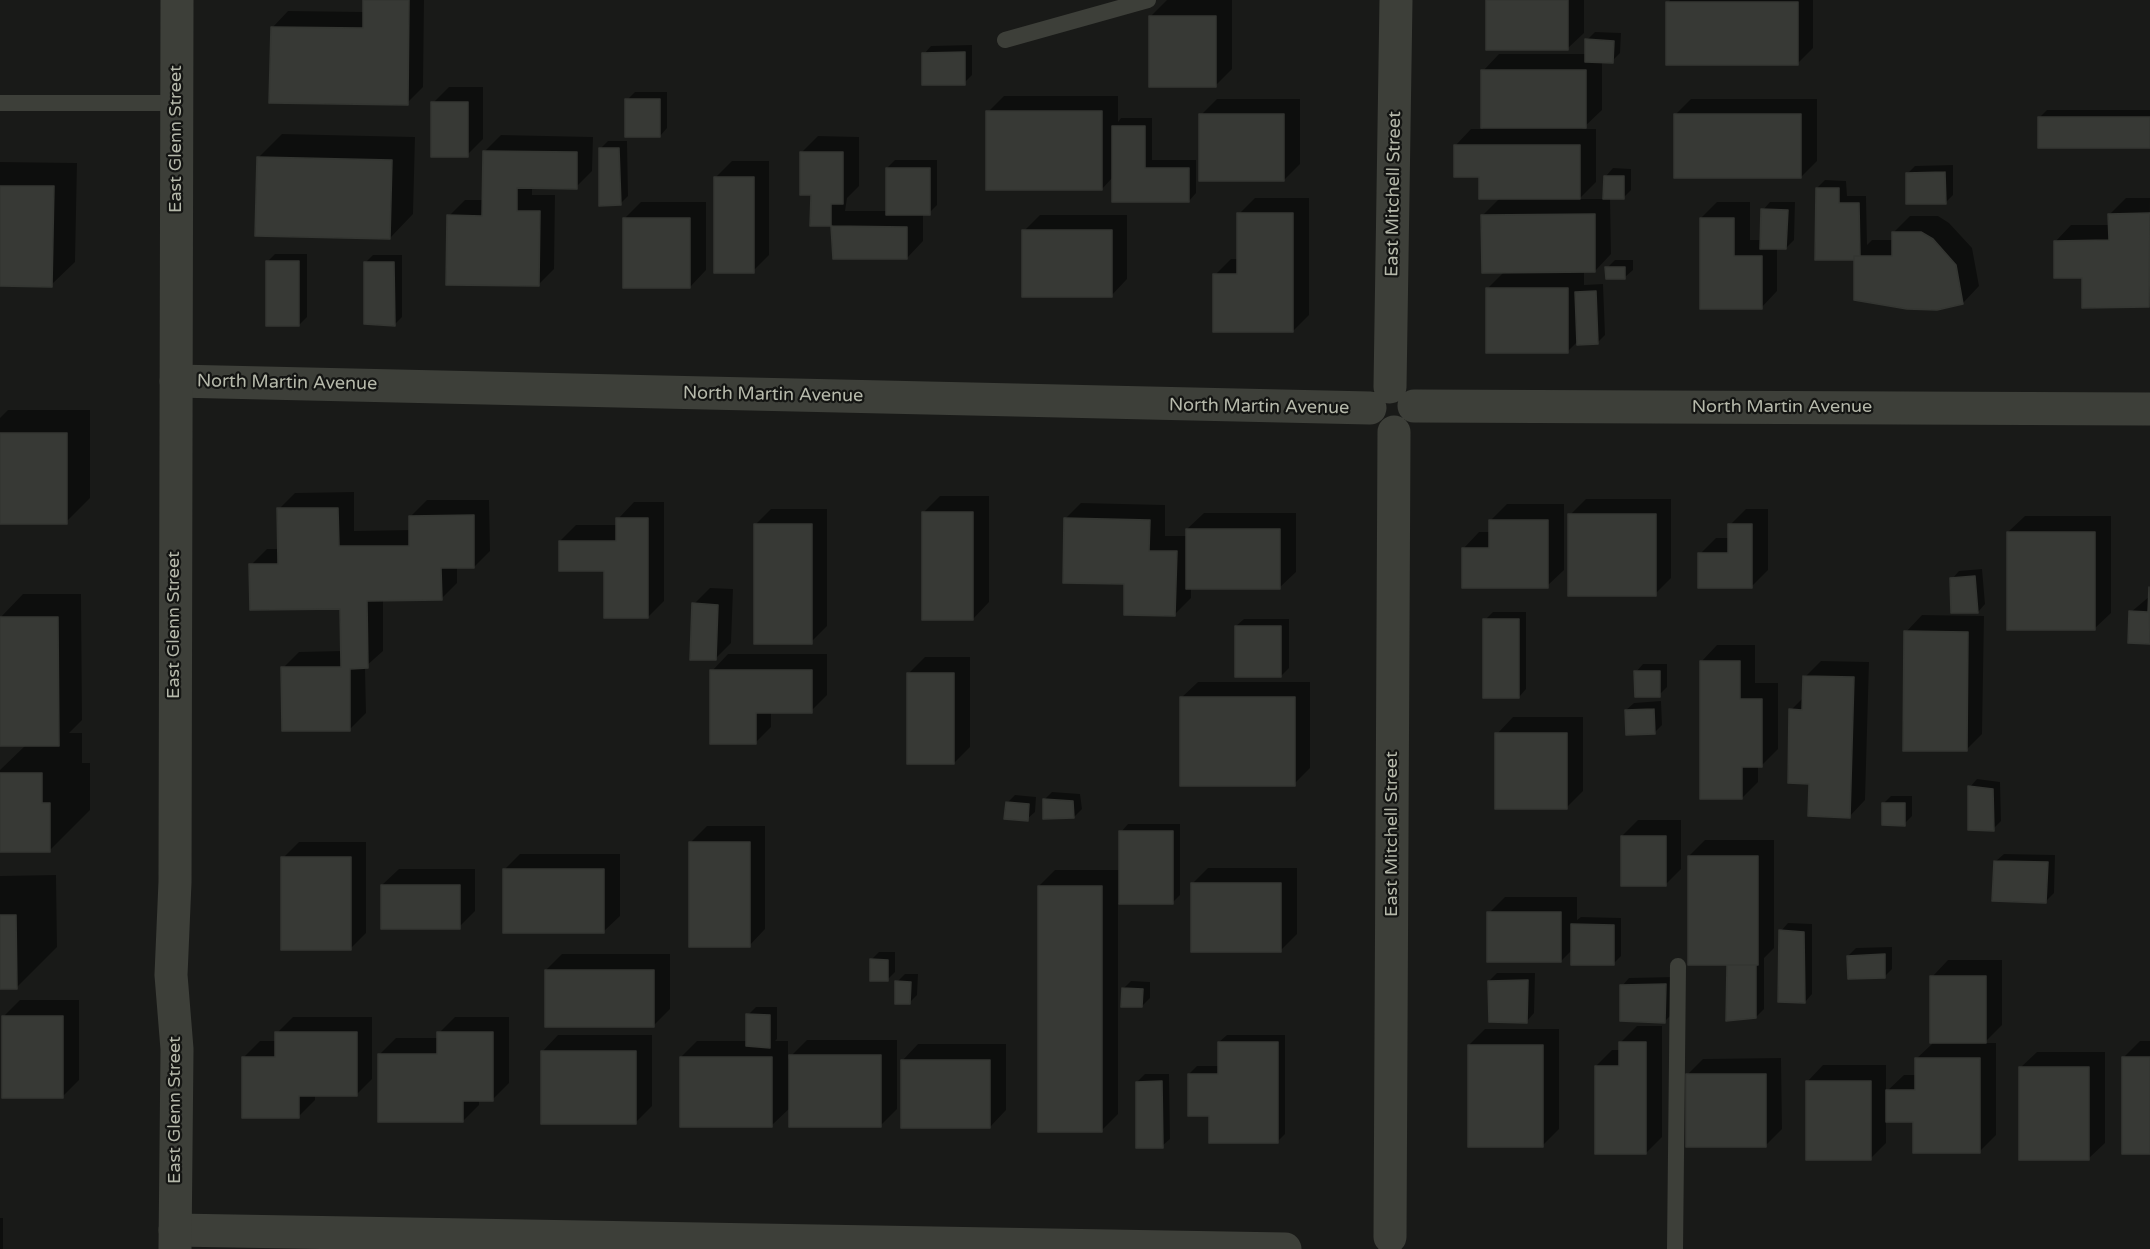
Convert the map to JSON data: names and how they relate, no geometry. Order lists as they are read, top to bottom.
{
  "streets": {
    "street": ["East Glenn Street", "East Mitchell Street", "North Martin Avenue"]
  },
  "crossings": [
    ["East Glenn Street", "North Martin Avenue"],
    ["East Mitchell Street", "North Martin Avenue"]
  ]
}
